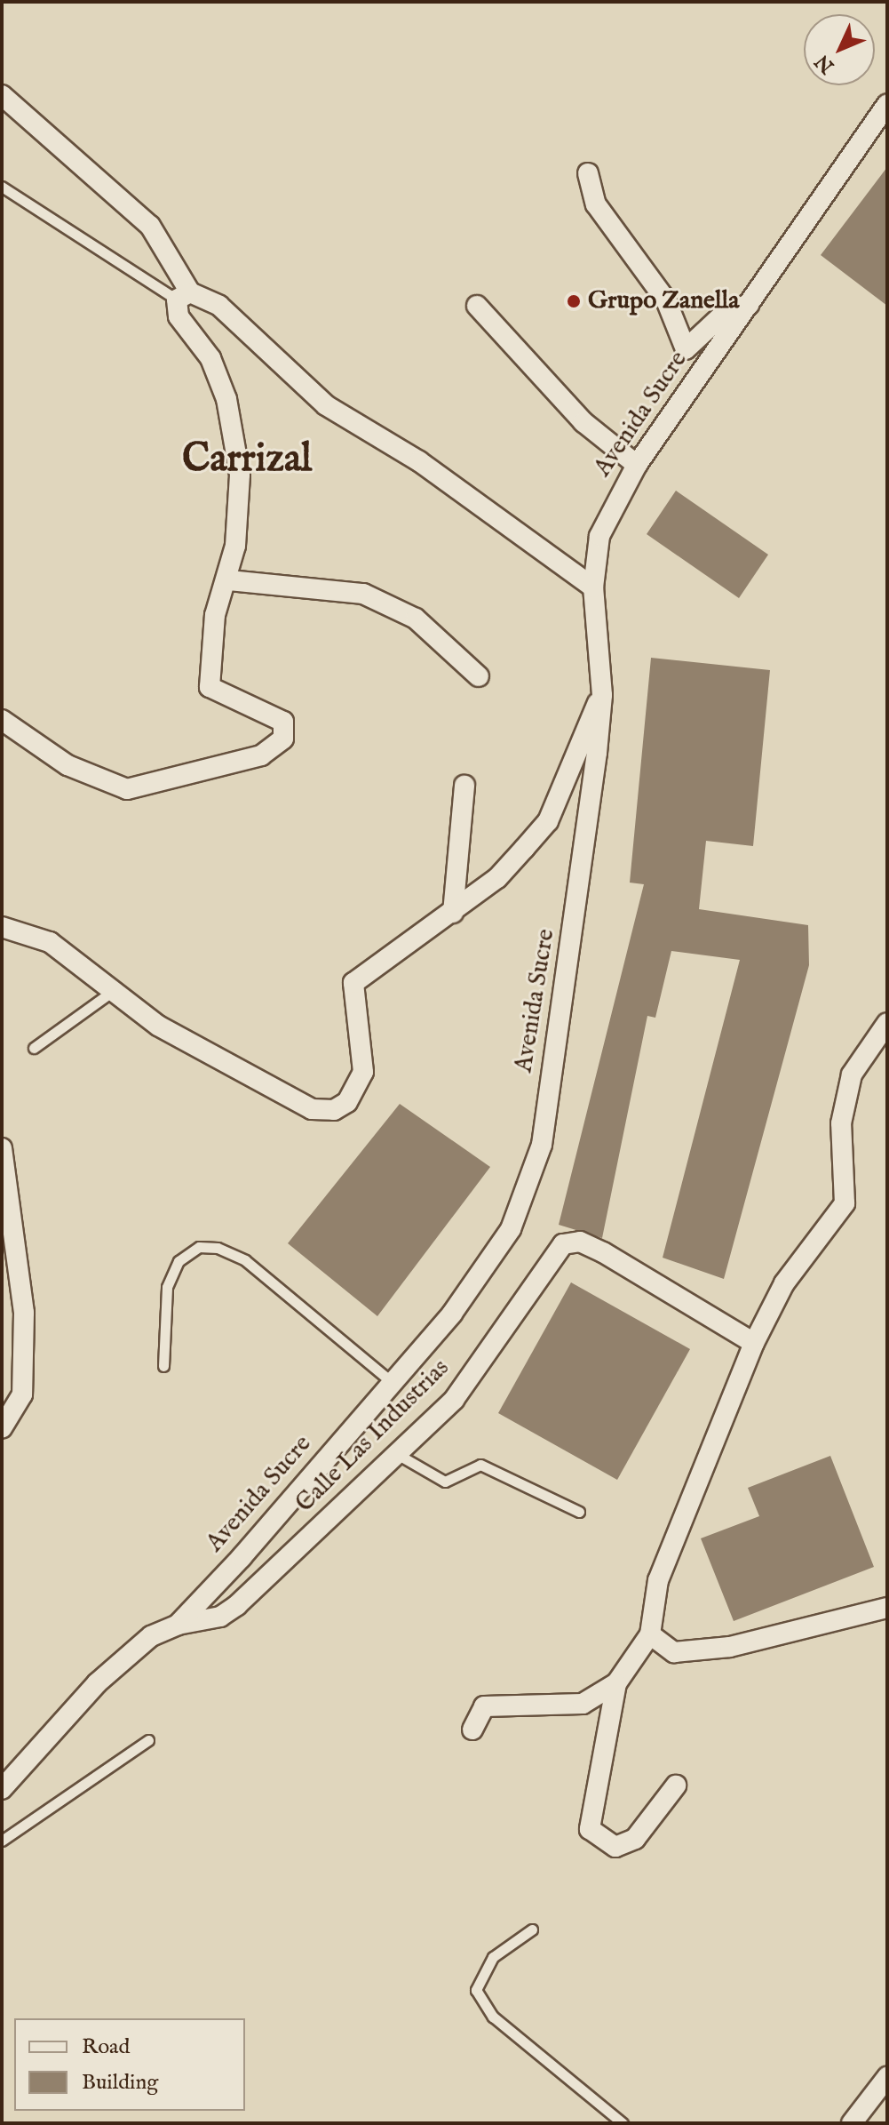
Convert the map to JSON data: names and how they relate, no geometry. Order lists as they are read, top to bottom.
{
  "streets": {
    "street": ["Avenida Sucre", "Calle Las Industrias"]
  },
  "crossings": [
    ["Avenida Sucre", "Calle Las Industrias"]
  ],
  "districts": ["Carrizal"],
  "places": ["Grupo Zanella"],
  "legend": ["Road", "Building"],
  "north": "bottom left"
}
